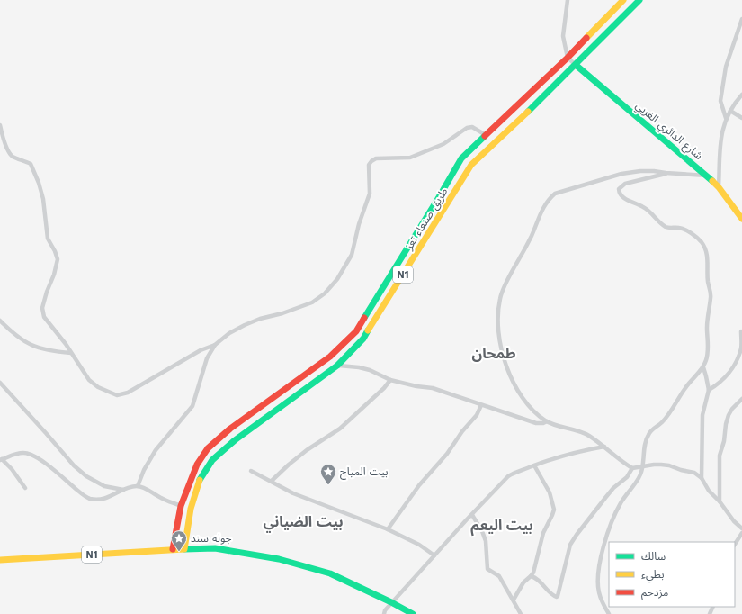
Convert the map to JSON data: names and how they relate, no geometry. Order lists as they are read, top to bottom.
{
  "streets": {
    "main road": ["شارع الدائري الغربي", "طريق صنعاء تعز", "N1"]
  },
  "crossings": [
    ["شارع الدائري الغربي", "طريق صنعاء تعز"],
    ["طريق صنعاء تعز", "N1"]
  ],
  "districts": ["طمحان", "بيت الضياني", "بيت اليعم"],
  "places": {
    "place": ["بيت المياح", "جوله سند"]
  },
  "legend": ["سالك", "بطيء", "مزدحم"]
}
